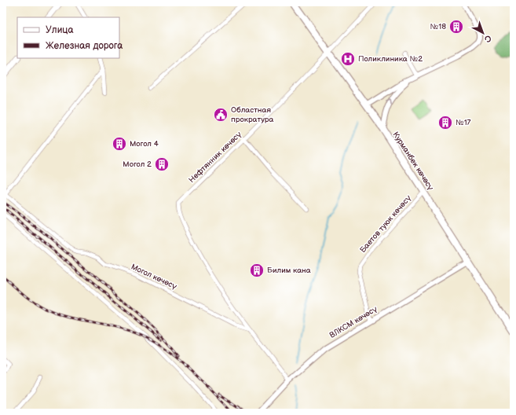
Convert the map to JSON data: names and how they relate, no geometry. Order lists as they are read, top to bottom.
{
  "streets": {
    "main road": ["Курманбек көчөсү"],
    "street": [
      "Нефтянник көчөсү",
      "Баетов туюк көчөсү",
      "Могол көчөсү",
      "ВЛКСМ көчөсү"
    ]
  },
  "crossings": [
    ["Нефтянник көчөсү", "Курманбек көчөсү"],
    ["Нефтянник көчөсү", "Могол көчөсү"],
    ["Курманбек көчөсү", "Баетов туюк көчөсү"],
    ["Курманбек көчөсү", "ВЛКСМ көчөсү"],
    ["Баетов туюк көчөсү", "ВЛКСМ көчөсү"]
  ],
  "places": {
    "building": [
      "№18",
      "№17",
      "Могол 4",
      "Могол 2",
      "Билим кана"
    ],
    "hospital": ["Поликлиника №2"],
    "public building": ["Областная прократура"]
  },
  "legend": ["Улица", "Железная дорога"],
  "north": "bottom right"
}
